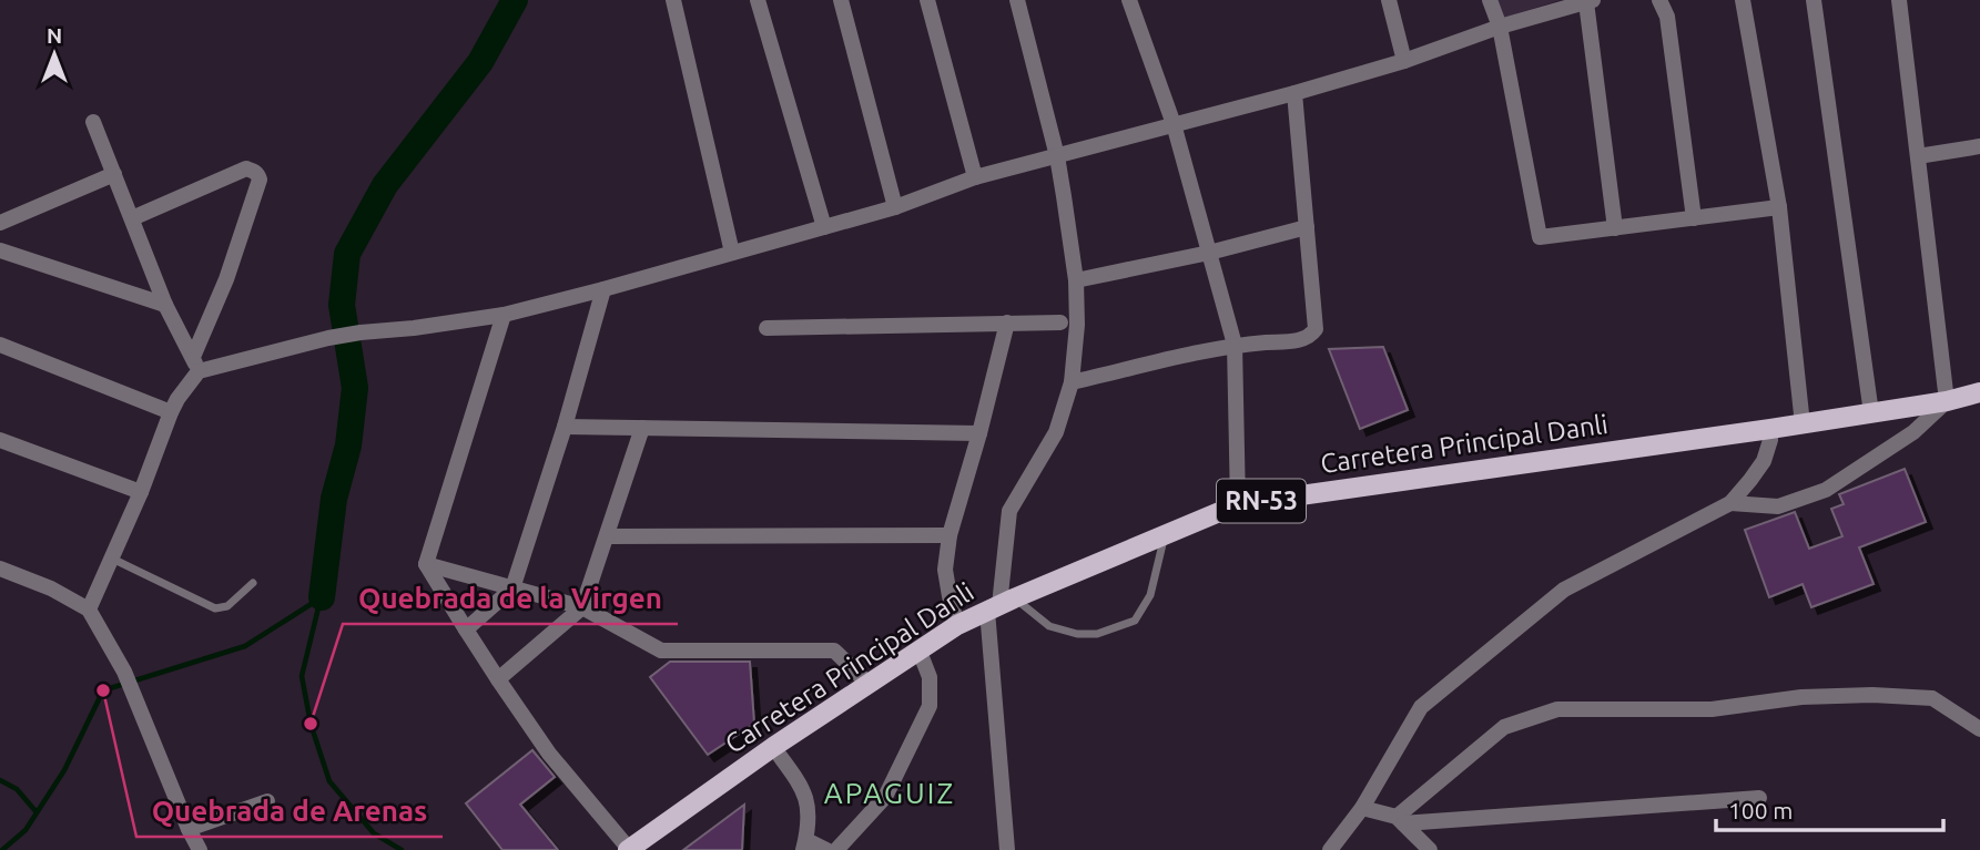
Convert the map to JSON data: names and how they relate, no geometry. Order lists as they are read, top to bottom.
{
  "streets": {
    "main road": ["Carretera Principal Danli", "RN-53"]
  },
  "districts": ["APAGUIZ"],
  "places": ["Quebrada de Arenas", "Quebrada de la Virgen"],
  "scale_bar": "100 m",
  "north": "top"
}
